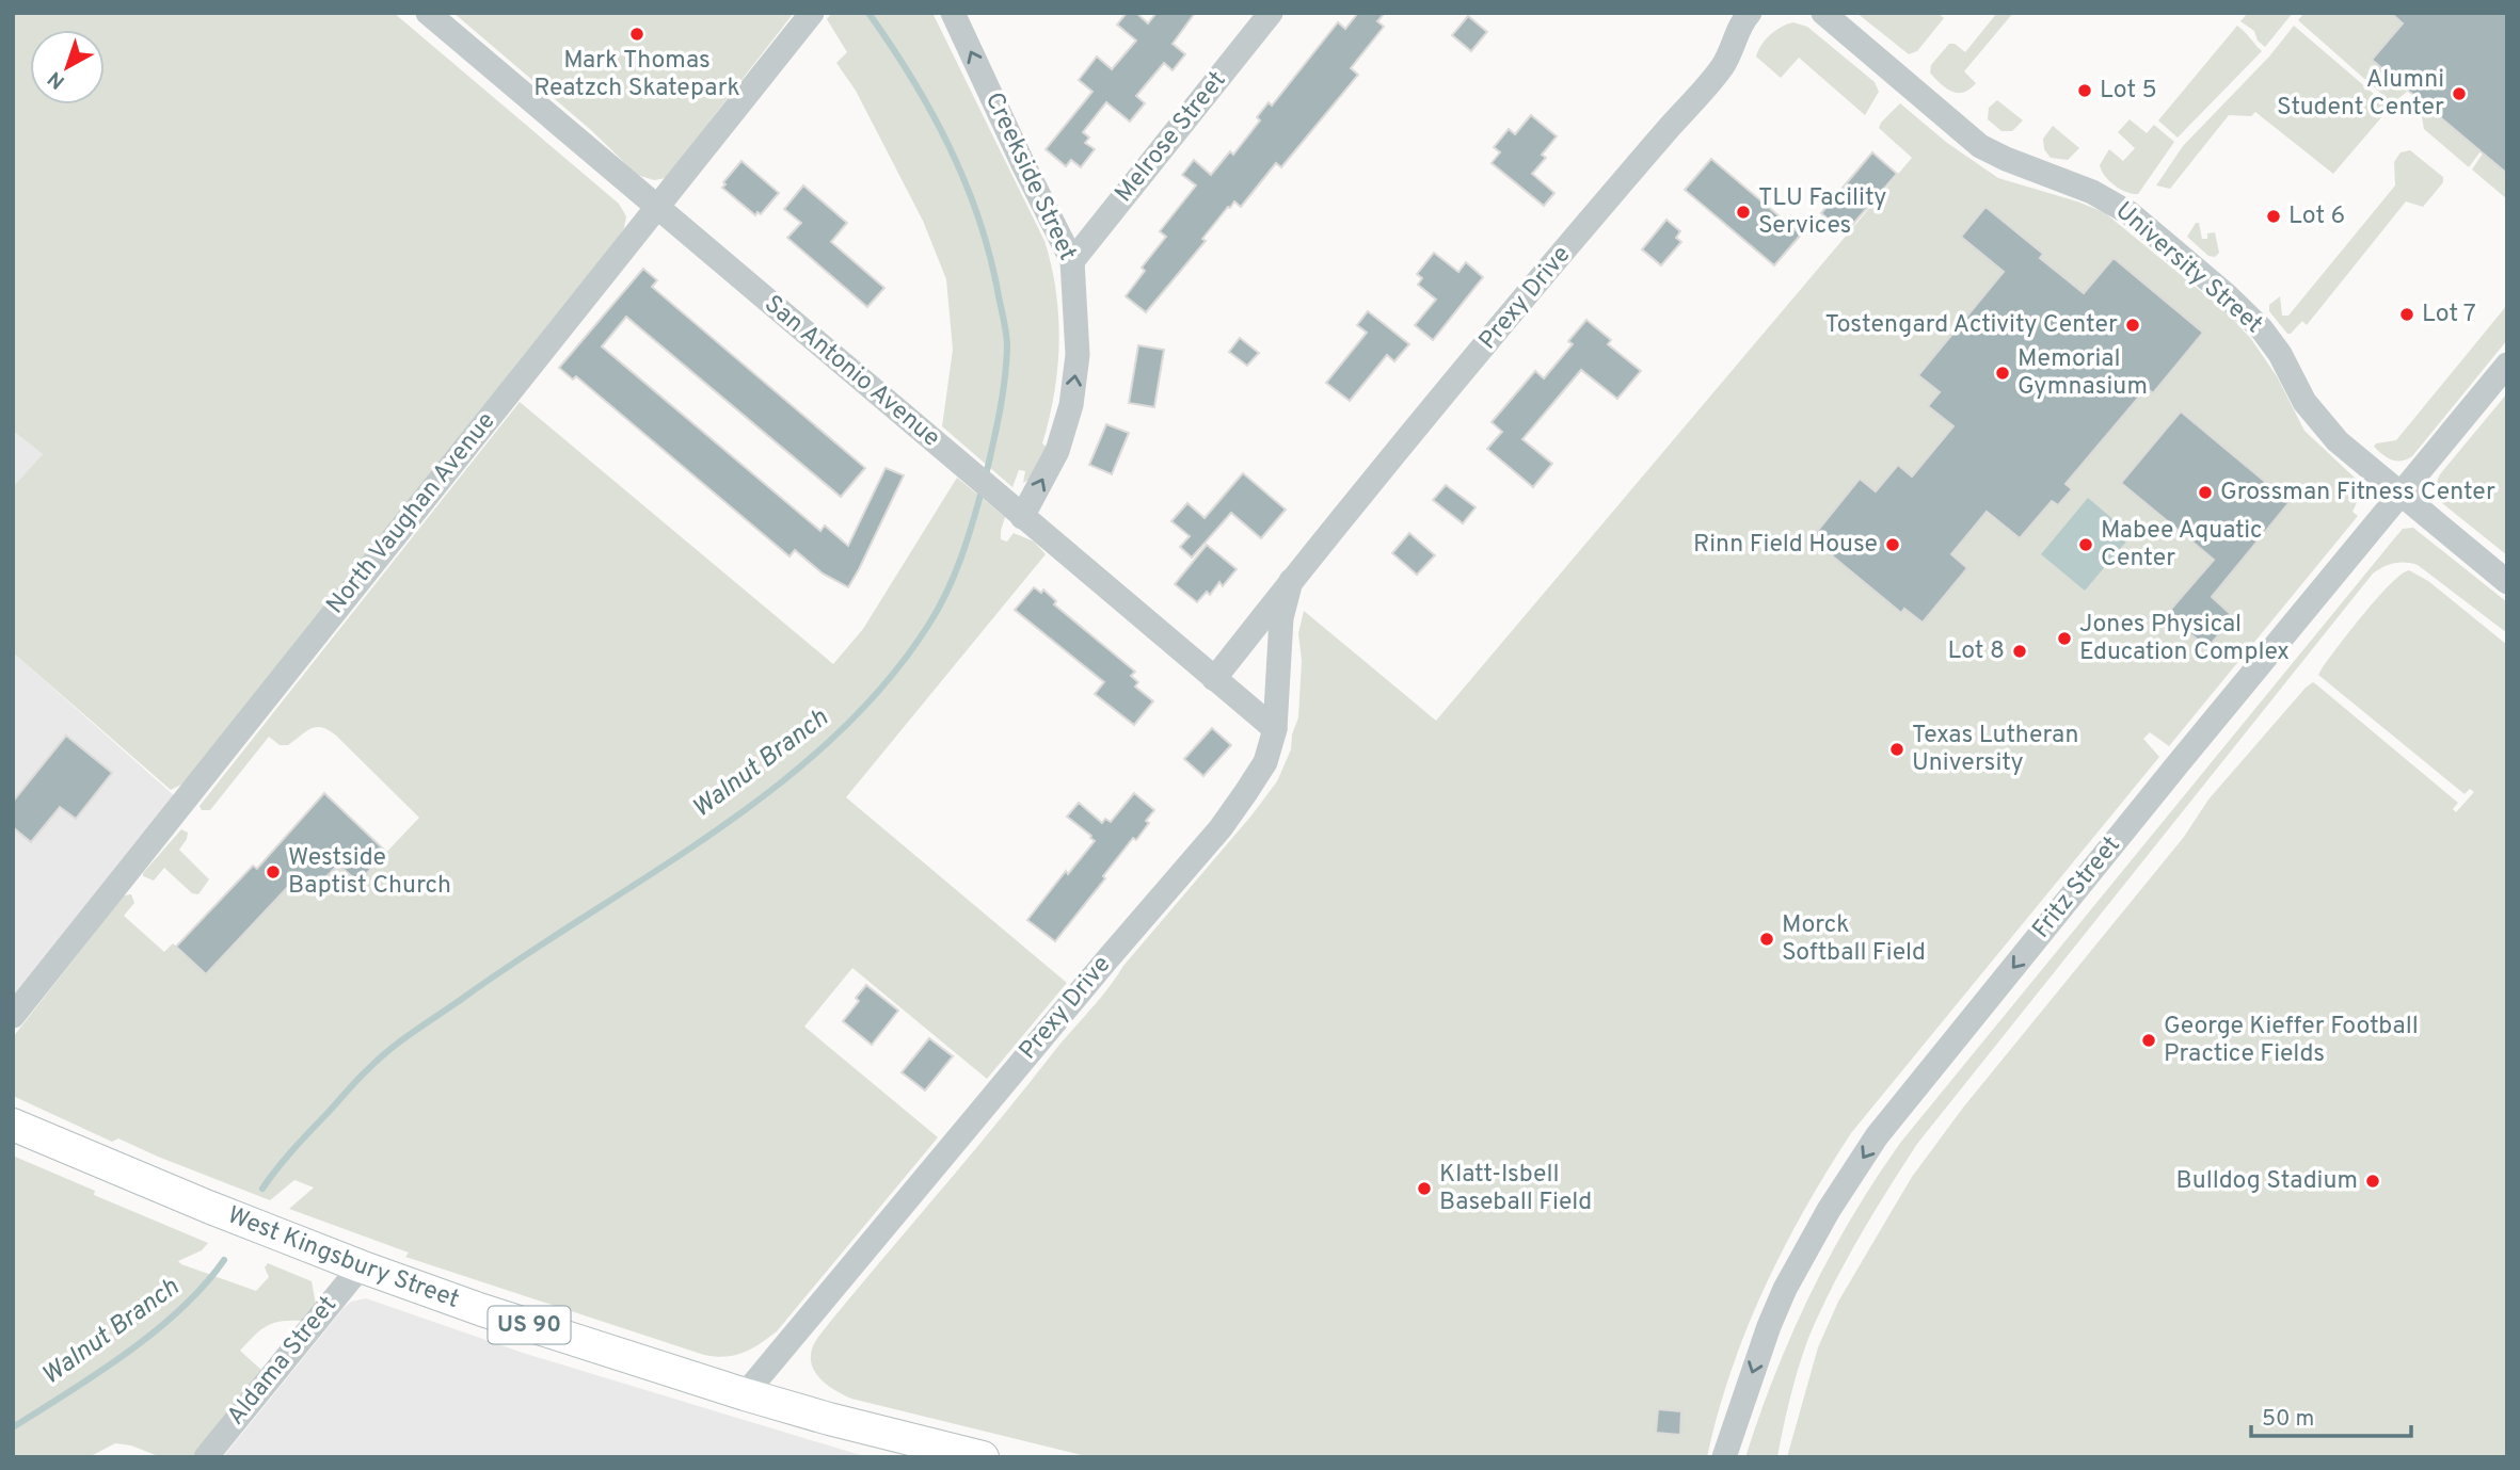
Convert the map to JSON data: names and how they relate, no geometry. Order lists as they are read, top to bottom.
{
  "streets": {
    "main road": ["West Kingsbury Street", "US 90"],
    "street": [
      "Melrose Street",
      "Creekside Street",
      "University Street",
      "Prexy Drive",
      "San Antonio Avenue",
      "North Vaughan Avenue",
      "Fritz Street",
      "Aldama Street"
    ]
  },
  "crossings": [
    ["Melrose Street", "Creekside Street"],
    ["Creekside Street", "San Antonio Avenue"],
    ["University Street", "Fritz Street"],
    ["Prexy Drive", "San Antonio Avenue"],
    ["Prexy Drive", "West Kingsbury Street"],
    ["San Antonio Avenue", "North Vaughan Avenue"],
    ["West Kingsbury Street", "Aldama Street"]
  ],
  "one_way": ["Creekside Street", "Fritz Street"],
  "water": ["Walnut Branch"],
  "places": [
    "Mark Thomas Reatzch Skatepark",
    "Lot 5",
    "Alumni Student Center",
    "TLU Facility Services",
    "Lot 6",
    "Lot 7",
    "Tostengard Activity Center",
    "Memorial Gymnasium",
    "Grossman Fitness Center",
    "Rinn Field House",
    "Mabee Aquatic Center",
    "Jones Physical Education Complex",
    "Lot 8",
    "Texas Lutheran University",
    "Westside Baptist Church",
    "Morck Softball Field",
    "George Kieffer Football Practice Fields",
    "Bulldog Stadium",
    "Klatt-Isbell Baseball Field"
  ],
  "scale_bar": "50 m",
  "north": "bottom left"
}
